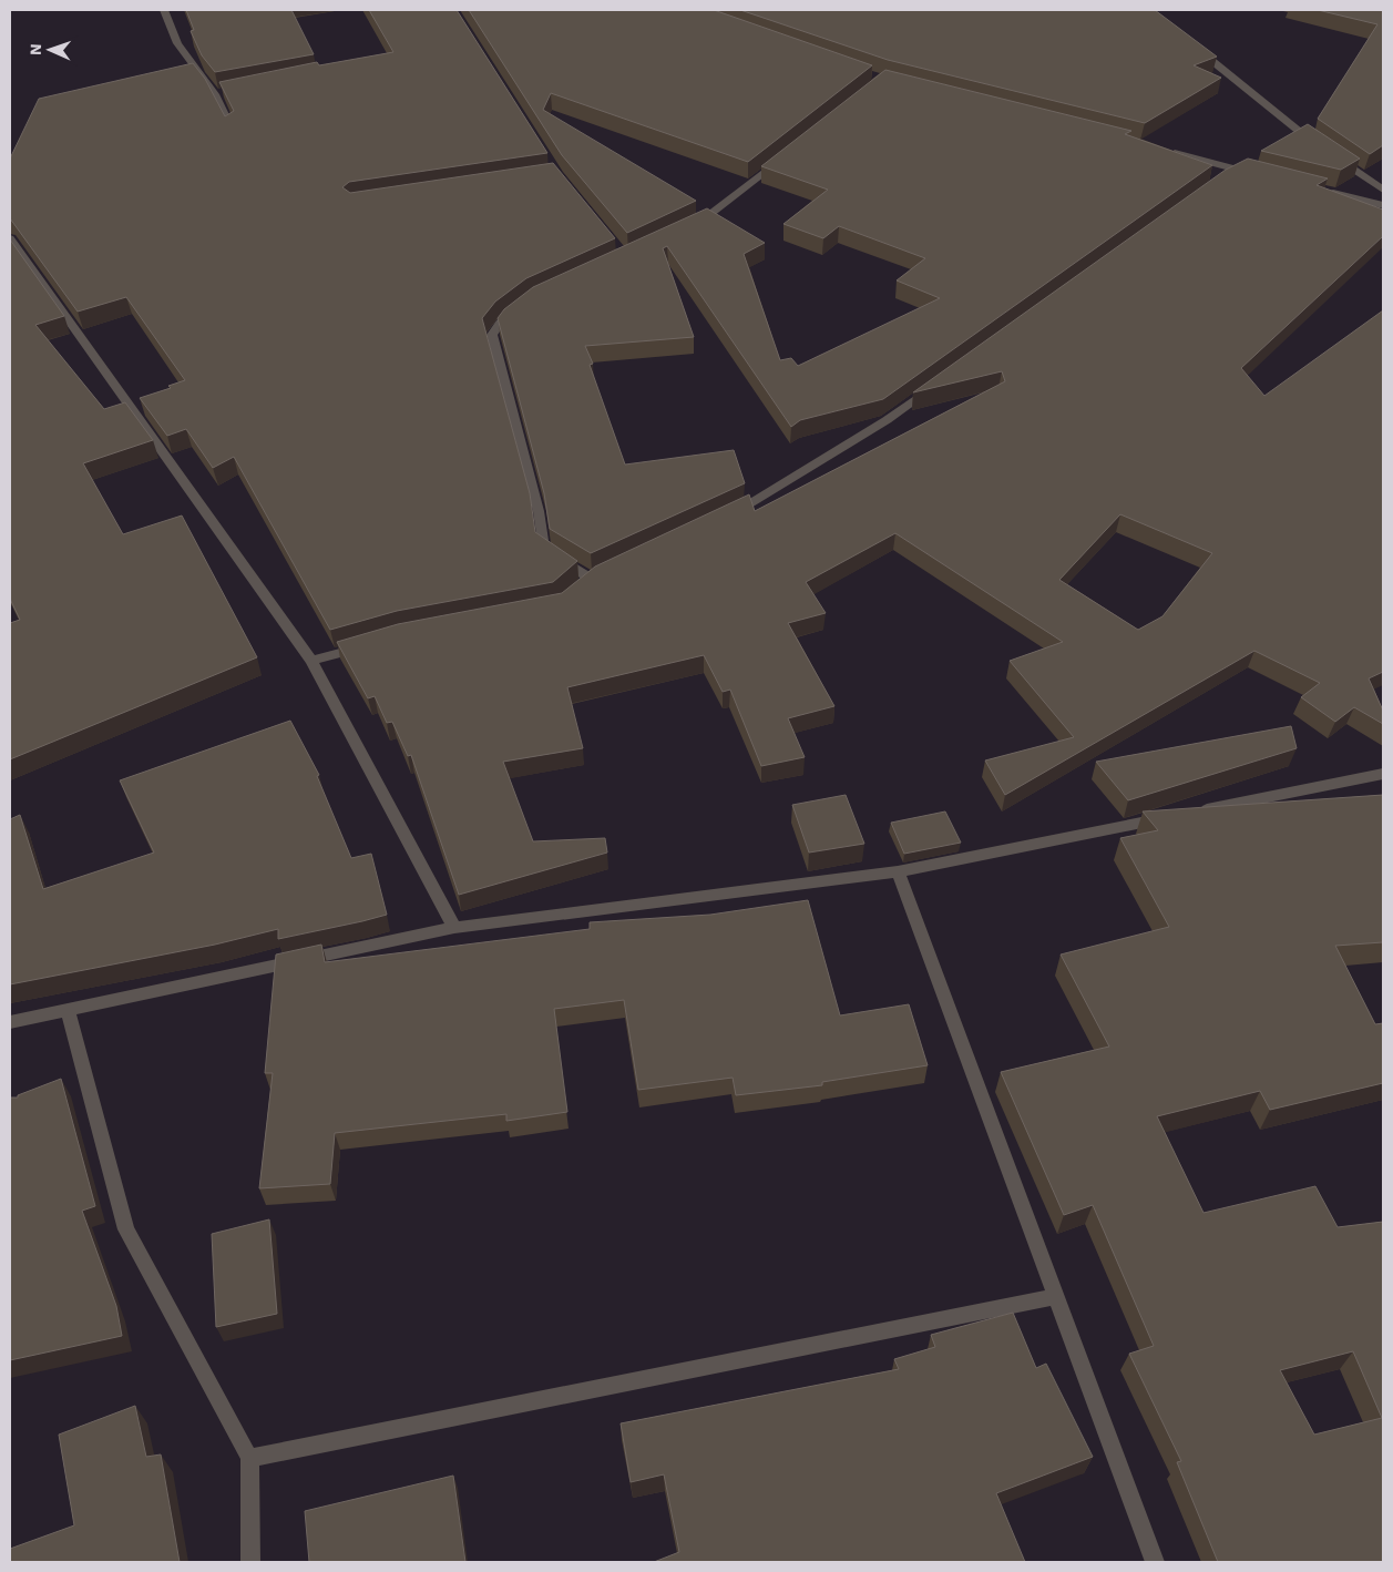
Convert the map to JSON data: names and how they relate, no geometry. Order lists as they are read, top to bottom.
{
  "north": "left"
}
